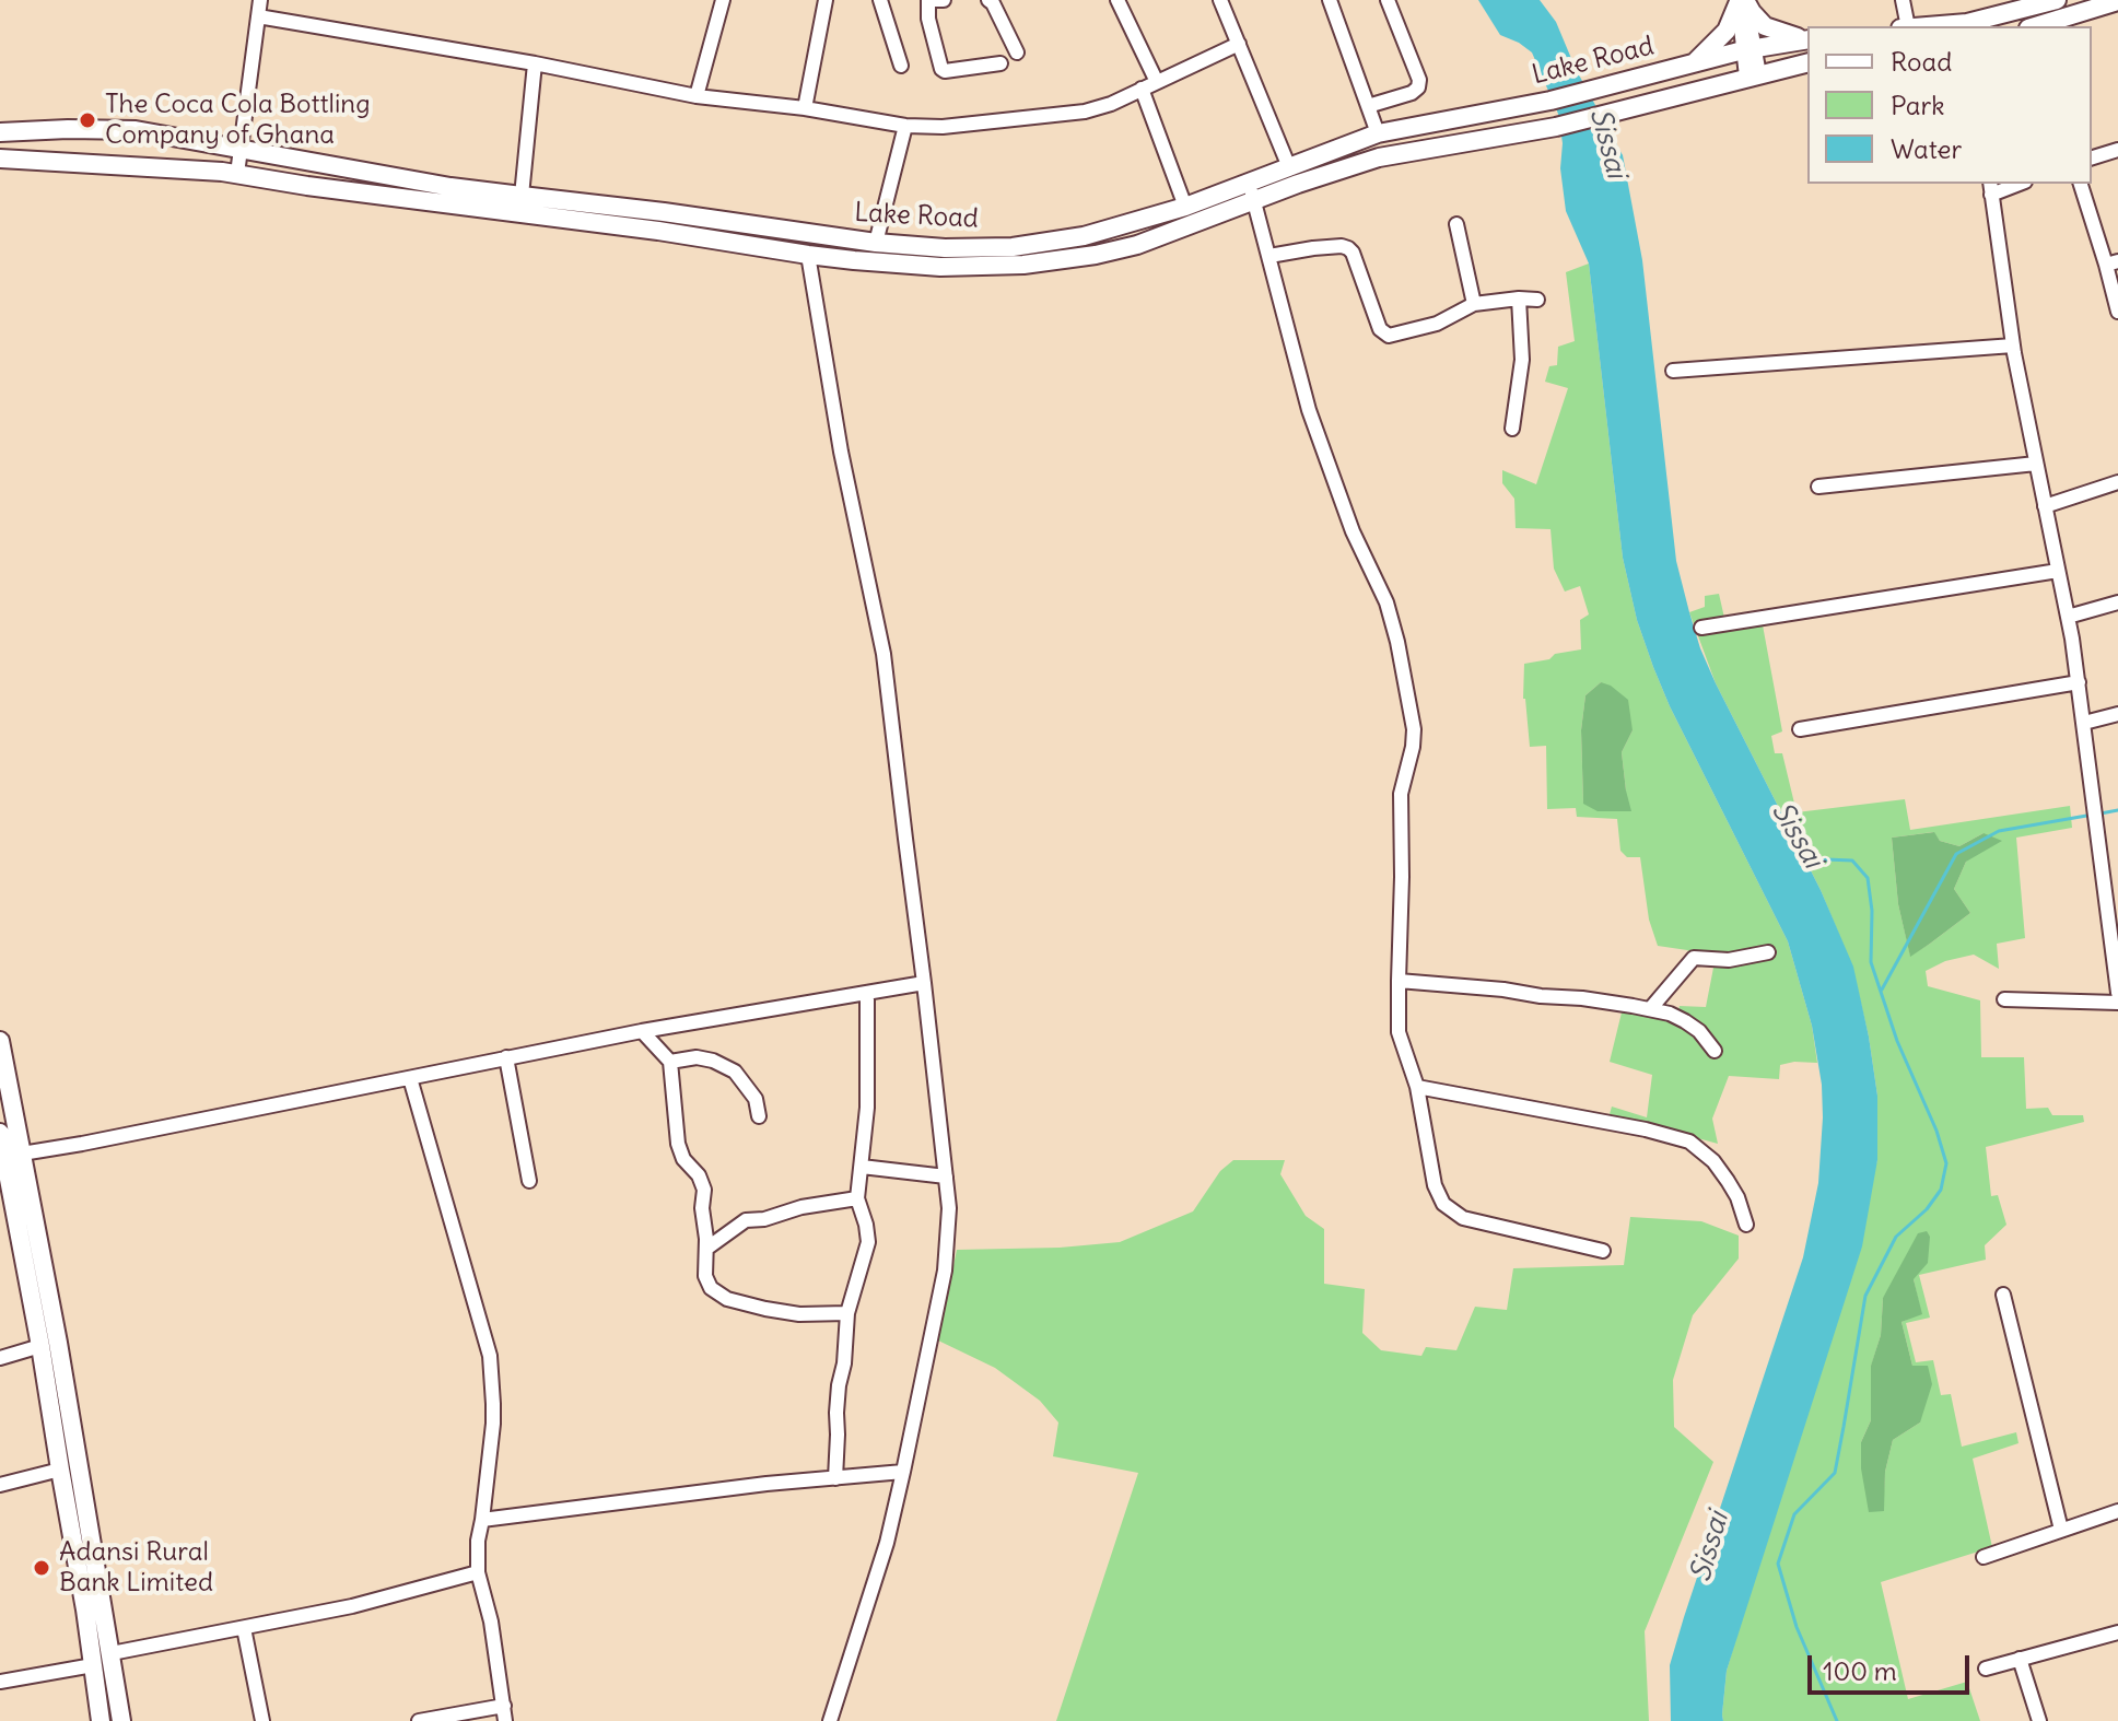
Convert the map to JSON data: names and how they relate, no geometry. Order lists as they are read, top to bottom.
{
  "streets": {
    "main road": ["Lake Road"]
  },
  "water": ["Sissai"],
  "places": ["The Coca Cola Bottling Company of Ghana", "Adansi Rural Bank Limited"],
  "legend": ["Road", "Park", "Water"],
  "scale_bar": "100 m"
}
